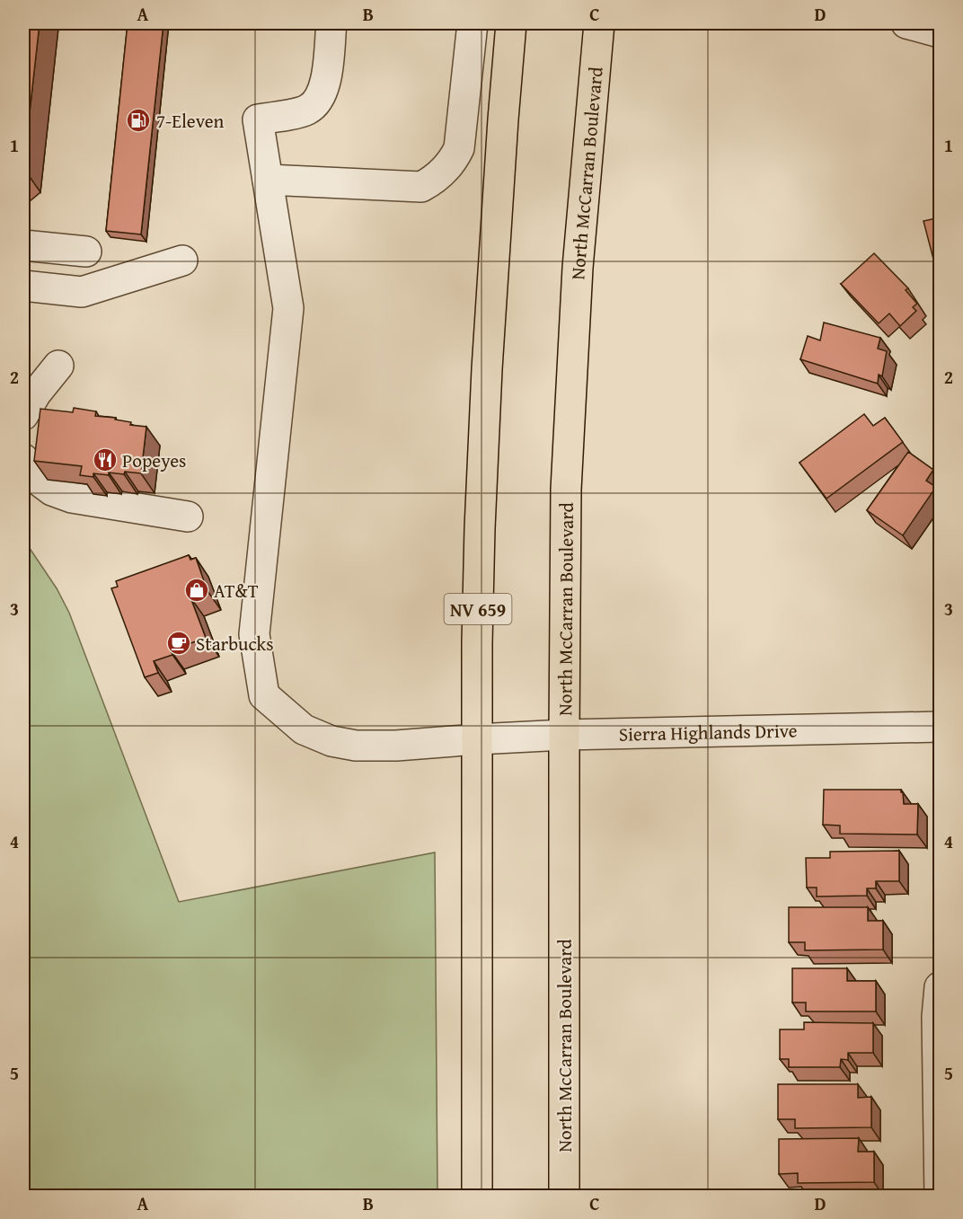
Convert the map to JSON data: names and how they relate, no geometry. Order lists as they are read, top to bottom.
{
  "streets": {
    "main road": ["North McCarran Boulevard", "NV 659"],
    "street": ["Sierra Highlands Drive"]
  },
  "crossings": [
    ["North McCarran Boulevard", "Sierra Highlands Drive"],
    ["NV 659", "Sierra Highlands Drive"]
  ],
  "places": {
    "fuel station": ["7-Eleven"],
    "restaurant": ["Popeyes"],
    "shop": ["AT&T"],
    "cafe": ["Starbucks"]
  },
  "grid": {
    "columns": [
      "A",
      "B",
      "C",
      "D"
    ],
    "rows": [
      "1",
      "2",
      "3",
      "4",
      "5"
    ]
  }
}
